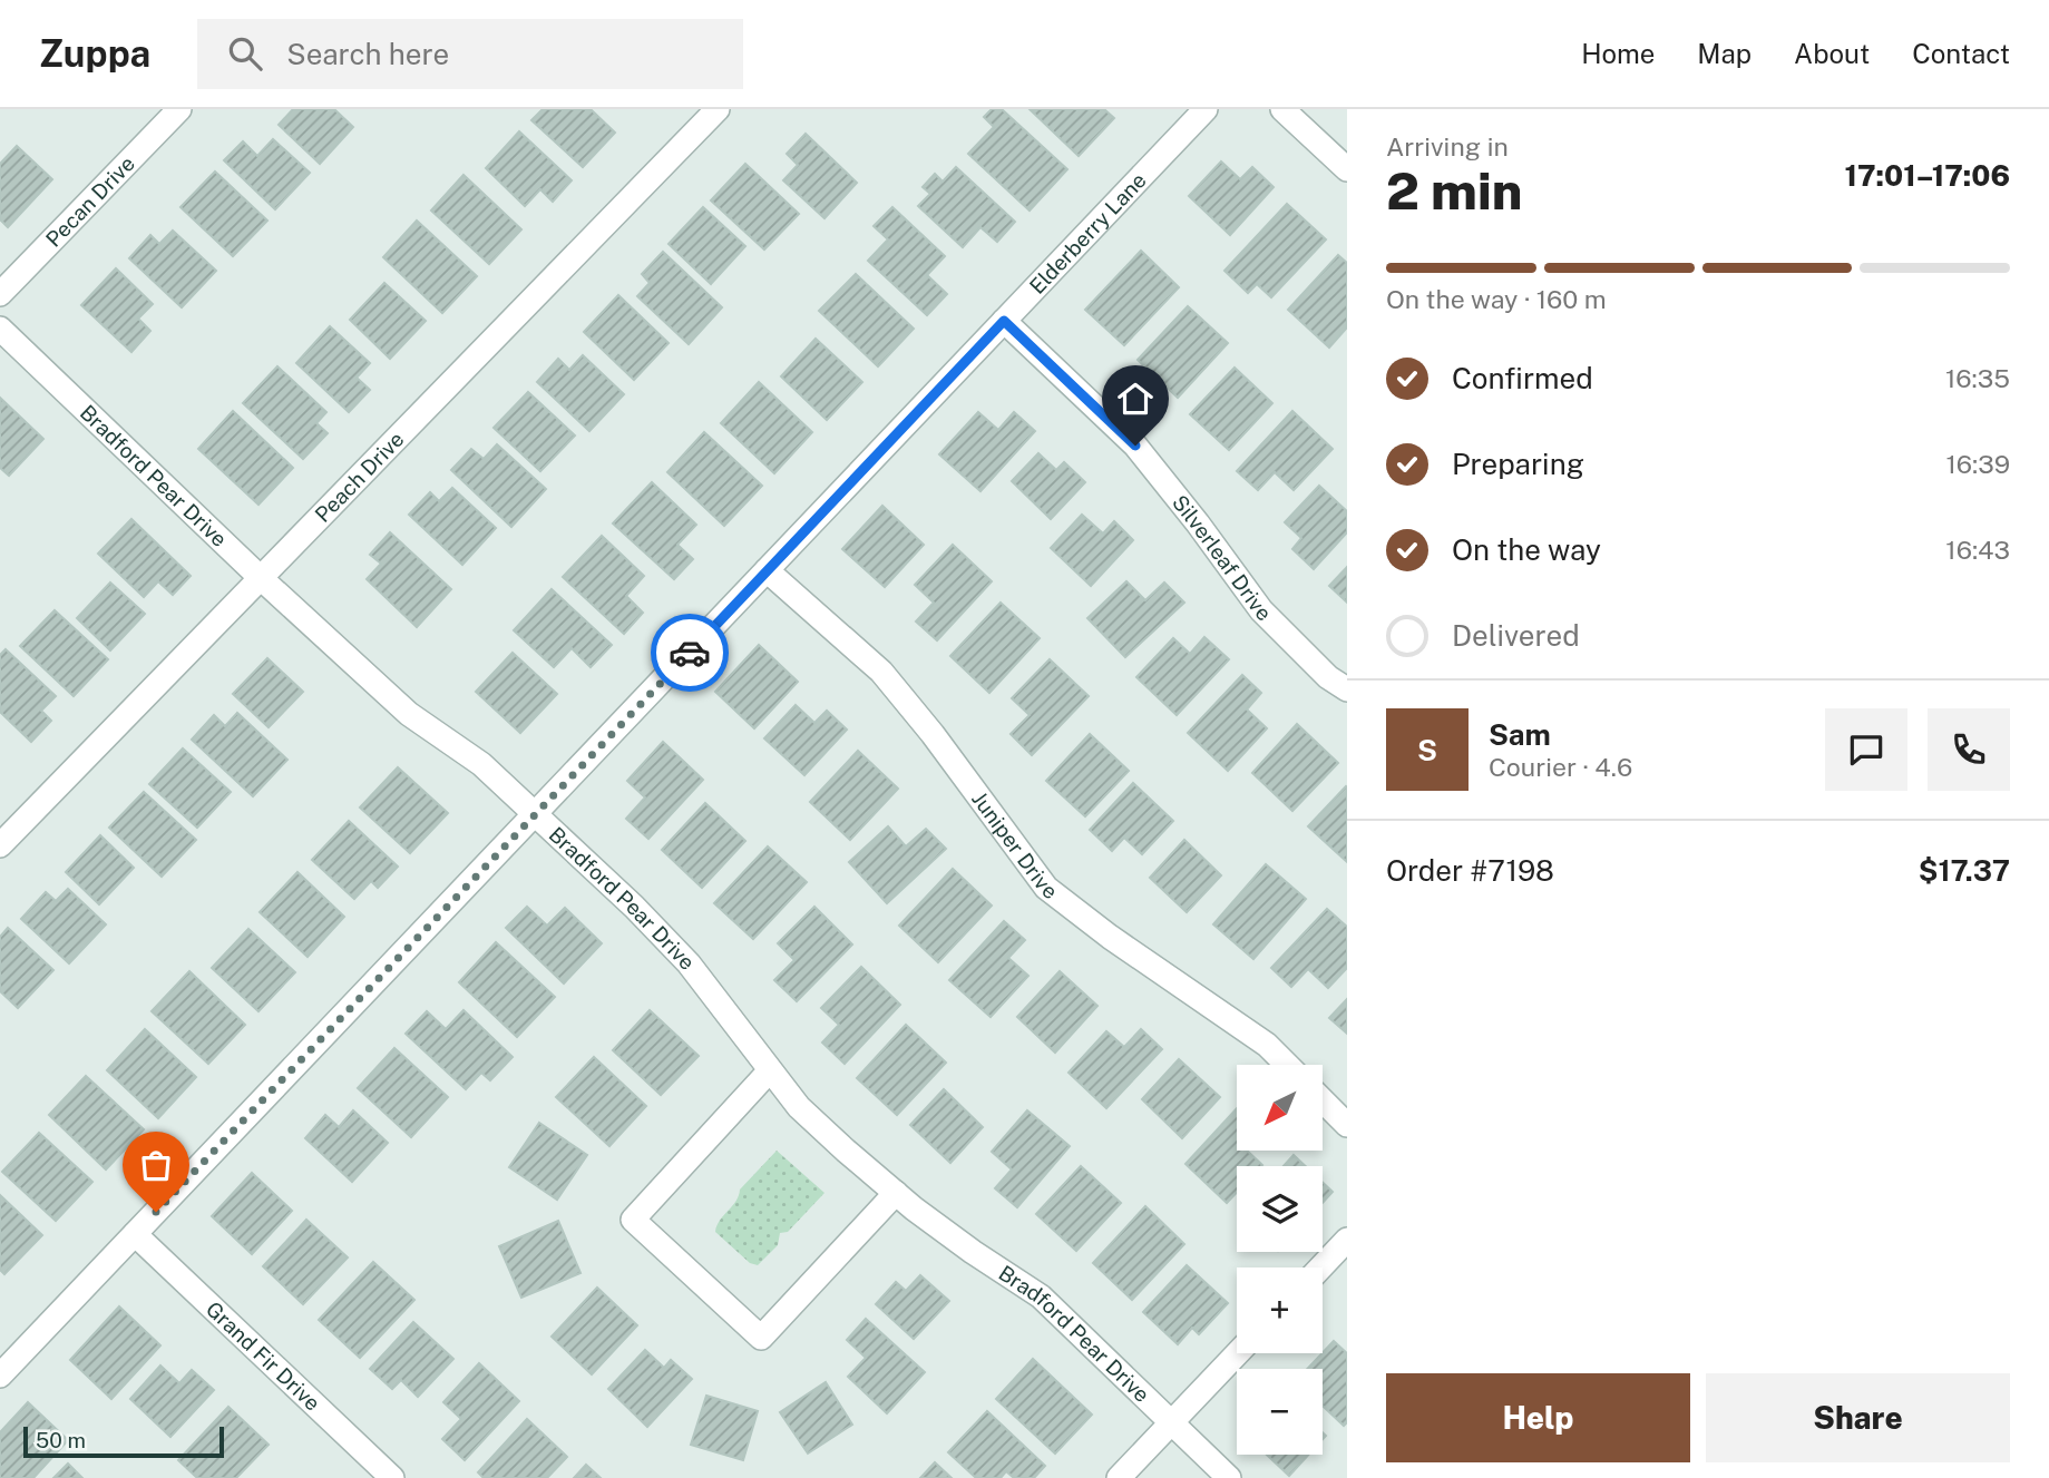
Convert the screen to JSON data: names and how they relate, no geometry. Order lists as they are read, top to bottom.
{
  "streets": {
    "street": [
      "Pecan Drive",
      "Elderberry Lane",
      "Bradford Pear Drive",
      "Peach Drive",
      "Silverleaf Drive",
      "Juniper Drive",
      "Grand Fir Drive"
    ]
  },
  "crossings": [
    ["Elderberry Lane", "Bradford Pear Drive"],
    ["Elderberry Lane", "Silverleaf Drive"],
    ["Elderberry Lane", "Juniper Drive"],
    ["Elderberry Lane", "Grand Fir Drive"],
    ["Bradford Pear Drive", "Peach Drive"]
  ],
  "scale_bar": "50 m",
  "north": "bottom left",
  "page": {
    "header": "Zuppa",
    "search": "Search here",
    "nav": [
      "Home",
      "Map",
      "About",
      "Contact"
    ],
    "heading": ["2 min", "Arriving in", "17:01–17:06"],
    "panel": [
      "Sam",
      "Courier · 4.6",
      "Order #7198",
      "$17.37"
    ],
    "bar": "On the way · 160 m",
    "list": [
      ["Confirmed", "16:35"],
      ["Preparing", "16:39"],
      ["On the way", "16:43"],
      "Delivered"
    ],
    "round": "S",
    "map_buttons": ["+", "−"],
    "buttons": ["Help", "Share"],
    "scale": "50 m"
  }
}
